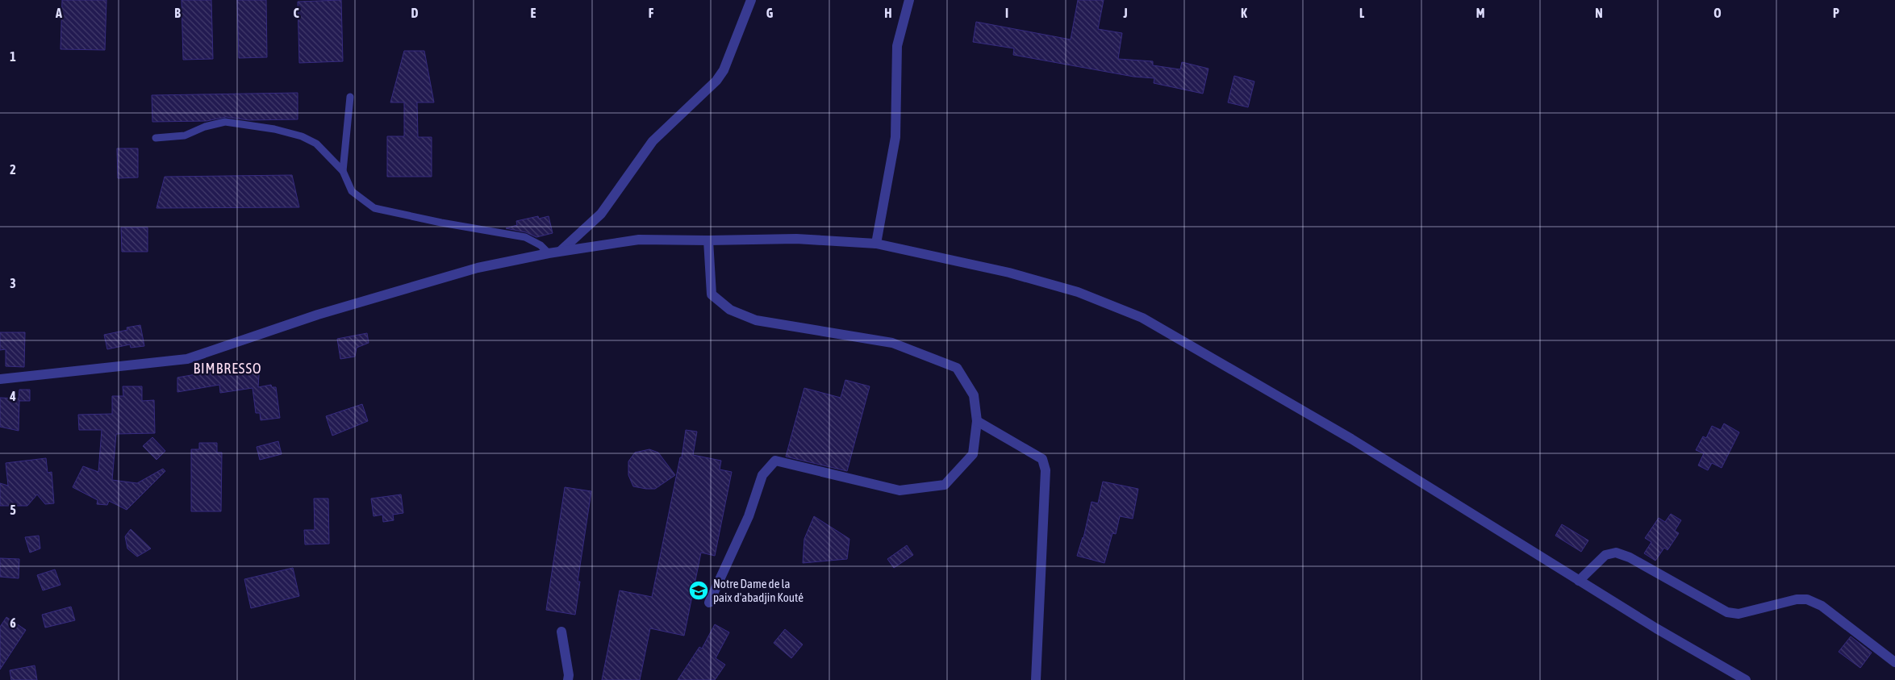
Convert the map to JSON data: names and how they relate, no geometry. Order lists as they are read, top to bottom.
{
  "districts": ["BIMBRESSO"],
  "places": {
    "school or university": ["Notre Dame de la paix d'abadjin Kouté"]
  },
  "grid": {
    "columns": [
      "A",
      "B",
      "C",
      "D",
      "E",
      "F",
      "G",
      "H",
      "I",
      "J",
      "K",
      "L",
      "M",
      "N",
      "O",
      "P"
    ],
    "rows": [
      "1",
      "2",
      "3",
      "4",
      "5",
      "6"
    ]
  }
}
